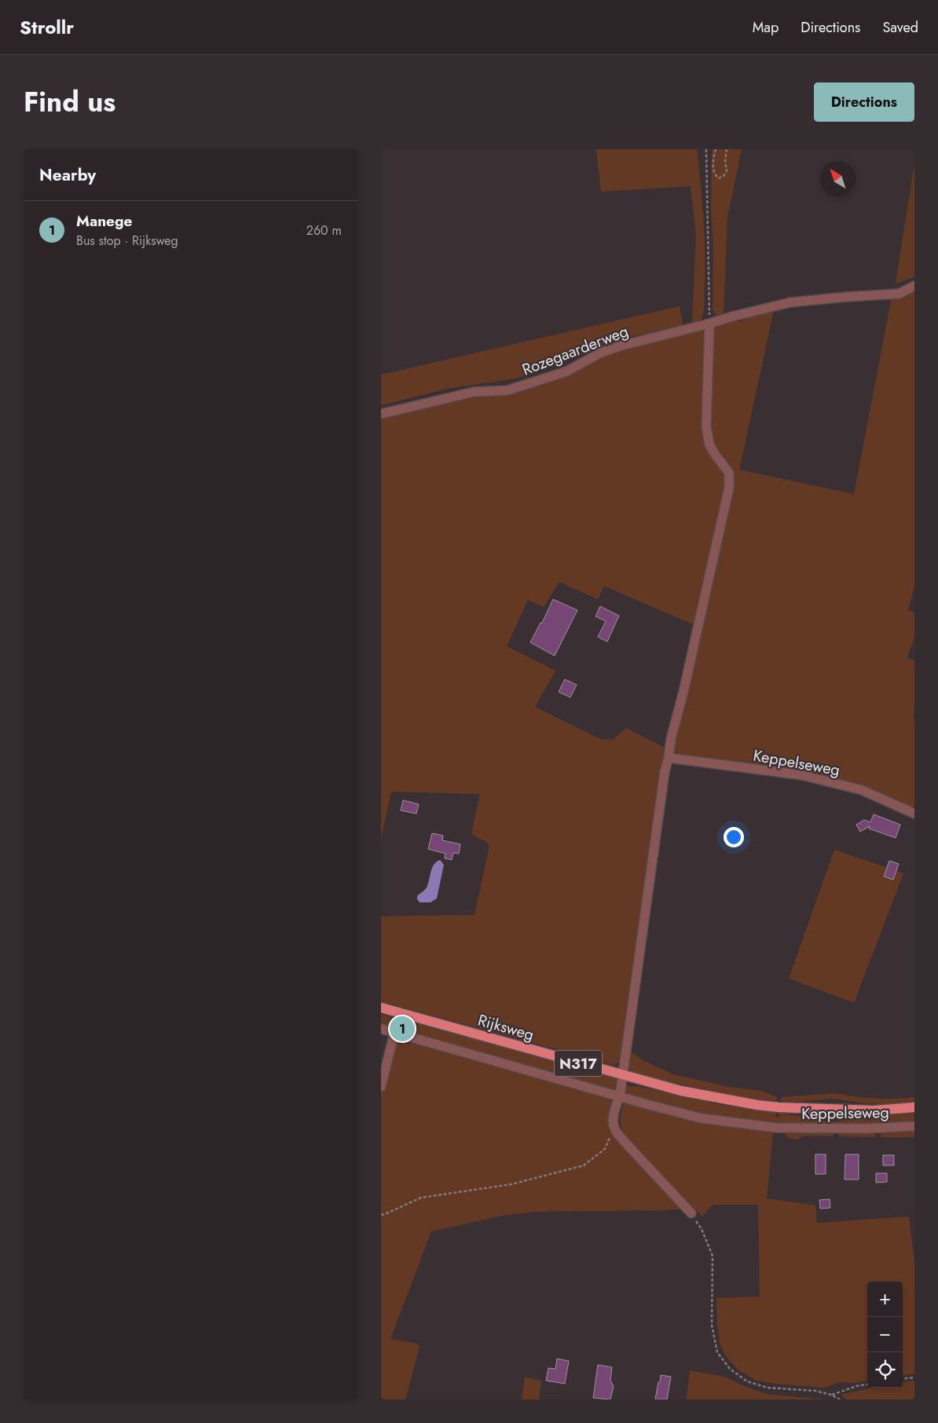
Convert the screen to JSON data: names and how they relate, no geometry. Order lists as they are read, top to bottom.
{
  "streets": {
    "main road": ["Keppelseweg", "Rijksweg", "N317"],
    "street": ["Rozegaarderweg"]
  },
  "crossings": [
    ["Keppelseweg", "Rijksweg"]
  ],
  "north": "top left",
  "page": {
    "header": "Strollr",
    "nav": ["Map", "Directions", "Saved"],
    "title": "Find us",
    "buttons": "Directions",
    "heading": "Nearby",
    "list": [
      {
        "mark": "1",
        "name": "Manege",
        "note": "Bus stop · Rijksweg",
        "value": "260 m"
      }
    ],
    "pins": "1",
    "map_buttons": ["+", "−"]
  }
}
